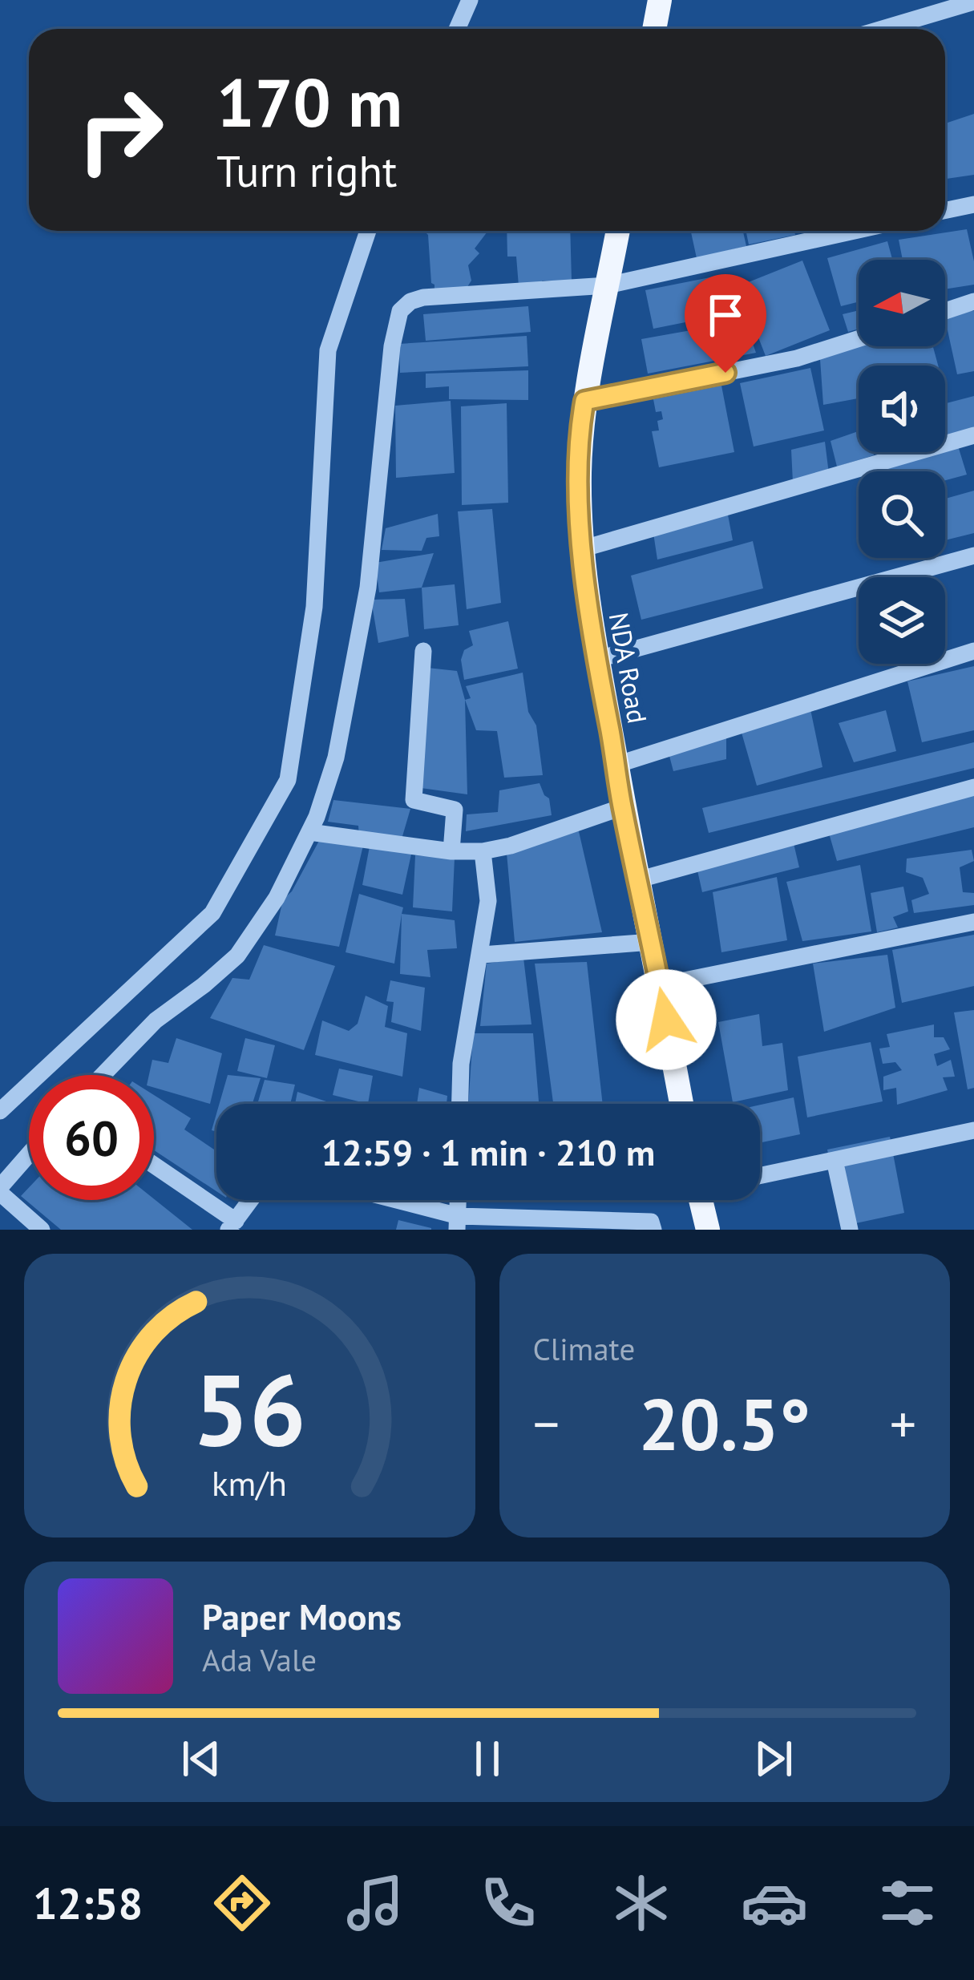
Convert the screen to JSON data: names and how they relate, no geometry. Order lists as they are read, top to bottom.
{
  "streets": {
    "main road": ["NDA Road"]
  },
  "north": "left",
  "page": {
    "turn": ["170 m", "Turn right"],
    "limit": "60",
    "trip": "12:59 · 1 min · 210 m",
    "tile": "Climate",
    "heat": ["−", "20.5°", "+"],
    "song": ["Paper Moons", "Ada Vale"],
    "tabs": "12:58",
    "gauge": ["56", "km/h"]
  }
}
